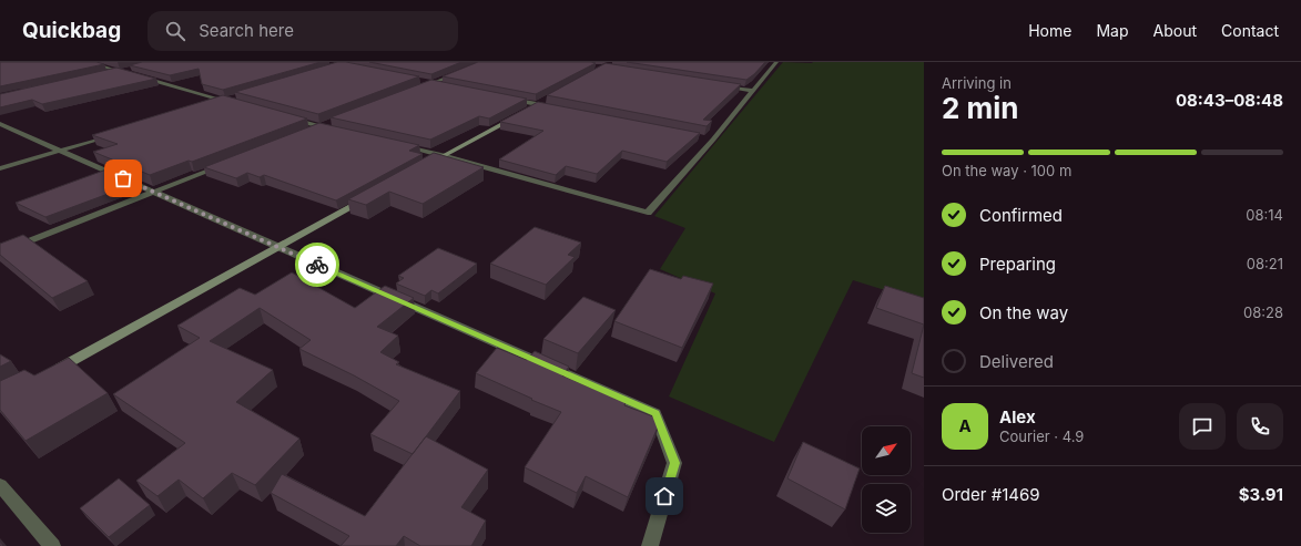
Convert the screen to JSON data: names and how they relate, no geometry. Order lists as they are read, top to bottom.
{
  "north": "top right",
  "page": {
    "header": "Quickbag",
    "search": "Search here",
    "nav": [
      "Home",
      "Map",
      "About",
      "Contact"
    ],
    "heading": ["2 min", "Arriving in", "08:43–08:48"],
    "panel": [
      "Alex",
      "Courier · 4.9",
      "Order #1469",
      "$3.91"
    ],
    "bar": "On the way · 100 m",
    "list": [
      ["Confirmed", "08:14"],
      ["Preparing", "08:21"],
      ["On the way", "08:28"],
      "Delivered"
    ],
    "round": "A"
  }
}
